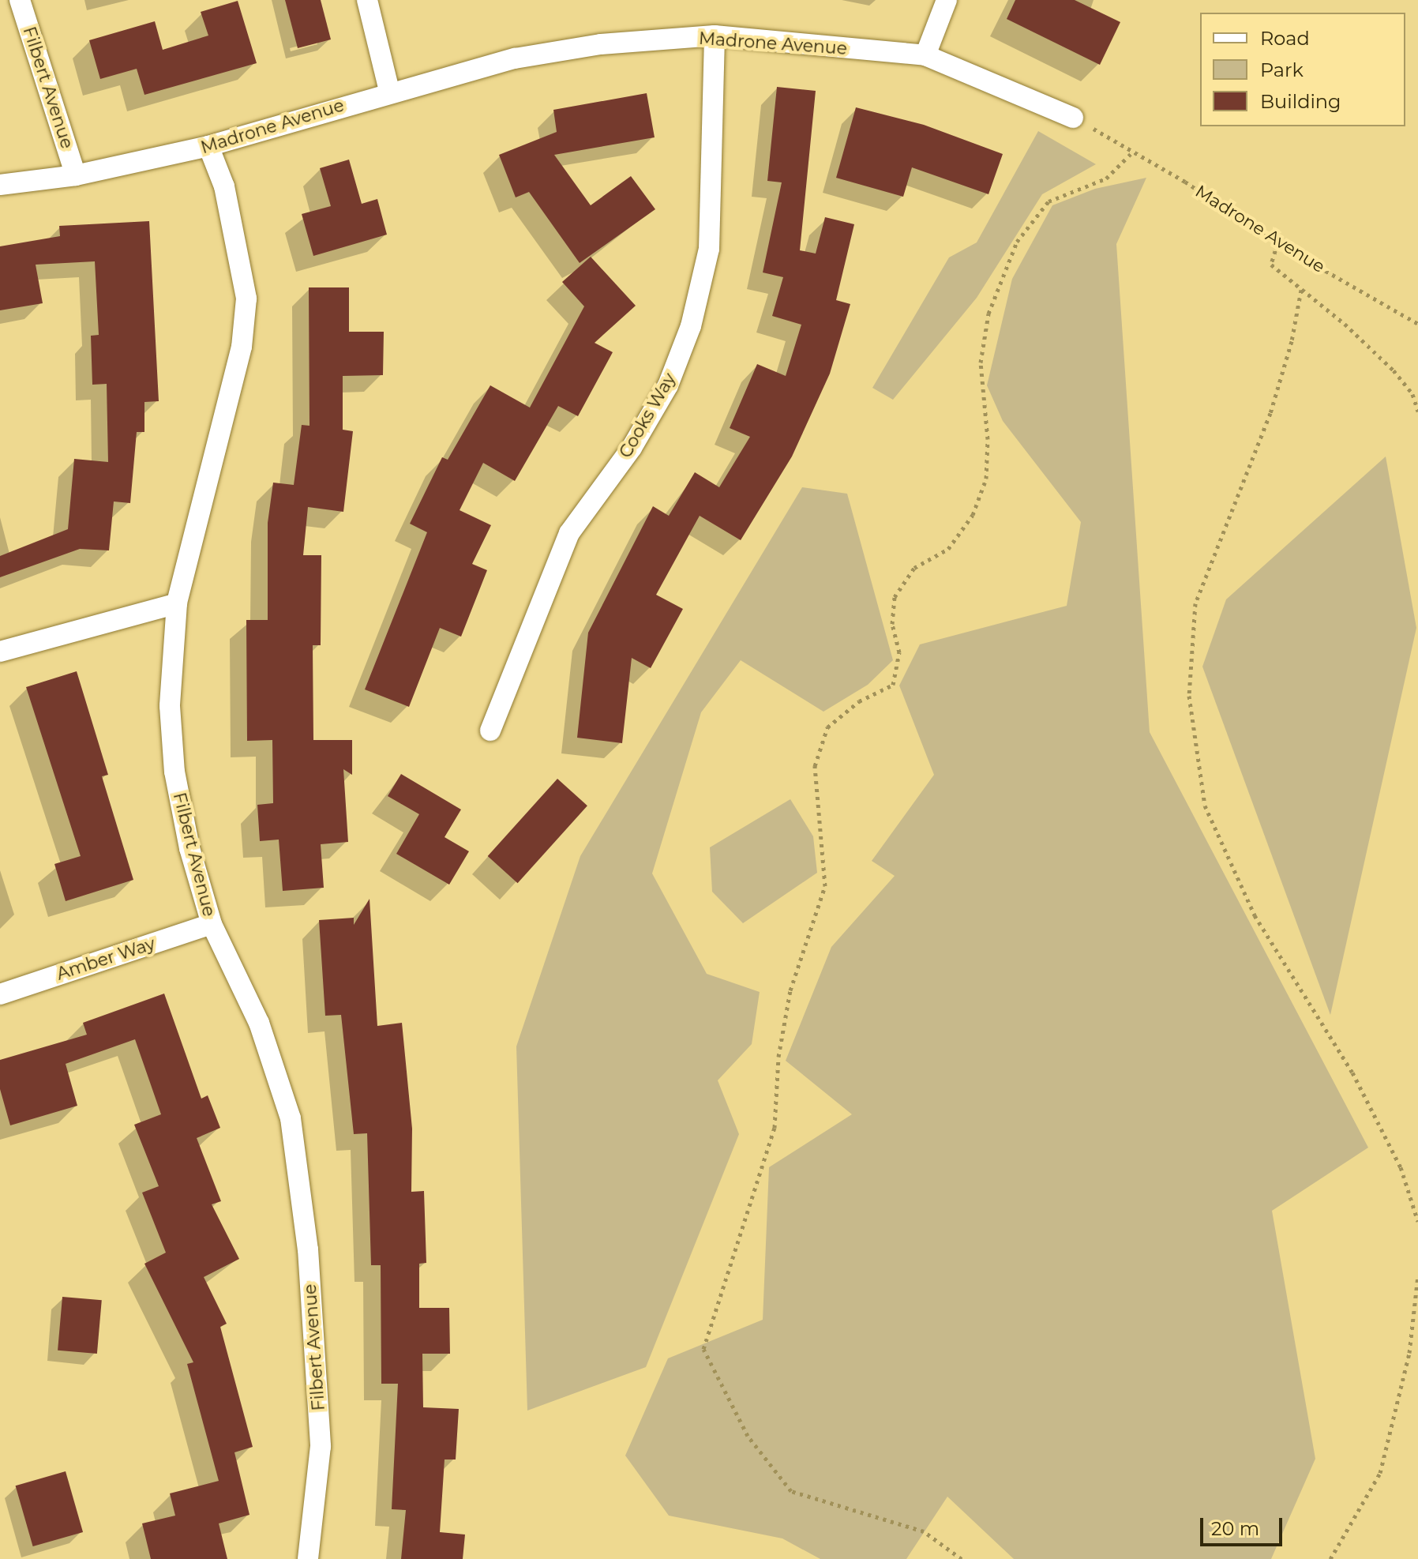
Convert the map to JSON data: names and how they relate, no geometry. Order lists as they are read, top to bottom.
{
  "streets": {
    "street": [
      "Madrone Avenue",
      "Filbert Avenue",
      "Cooks Way",
      "Amber Way"
    ]
  },
  "crossings": [
    ["Madrone Avenue", "Filbert Avenue"],
    ["Madrone Avenue", "Cooks Way"],
    ["Filbert Avenue", "Amber Way"]
  ],
  "legend": ["Road", "Park", "Building"],
  "scale_bar": "20 m"
}
